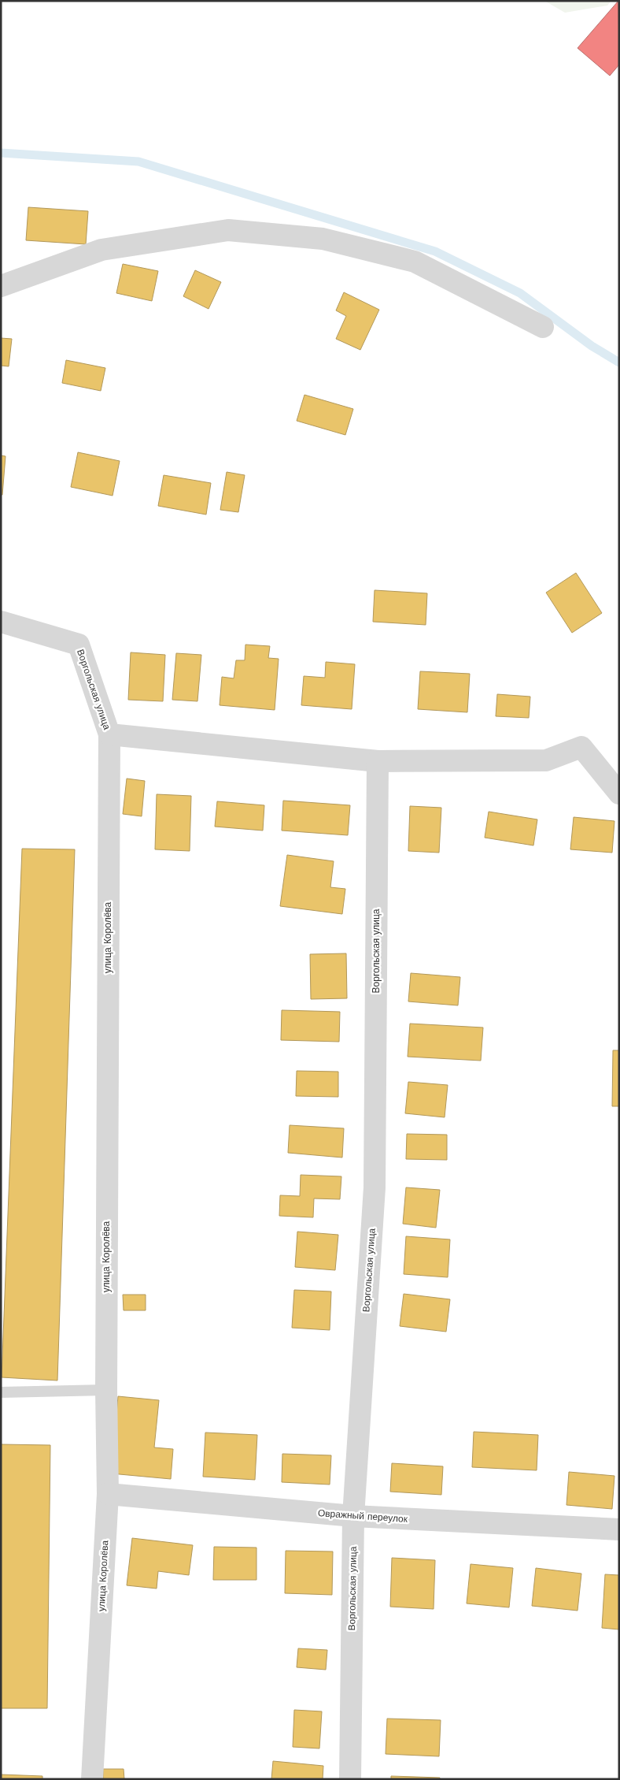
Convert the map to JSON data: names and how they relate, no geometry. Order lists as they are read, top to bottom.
{
  "streets": {
    "street": ["Воргольская улица", "улица Королёва", "Овражный переулок"]
  },
  "crossings": [
    ["Воргольская улица", "улица Королёва"],
    ["Воргольская улица", "Овражный переулок"],
    ["улица Королёва", "Овражный переулок"]
  ]
}
